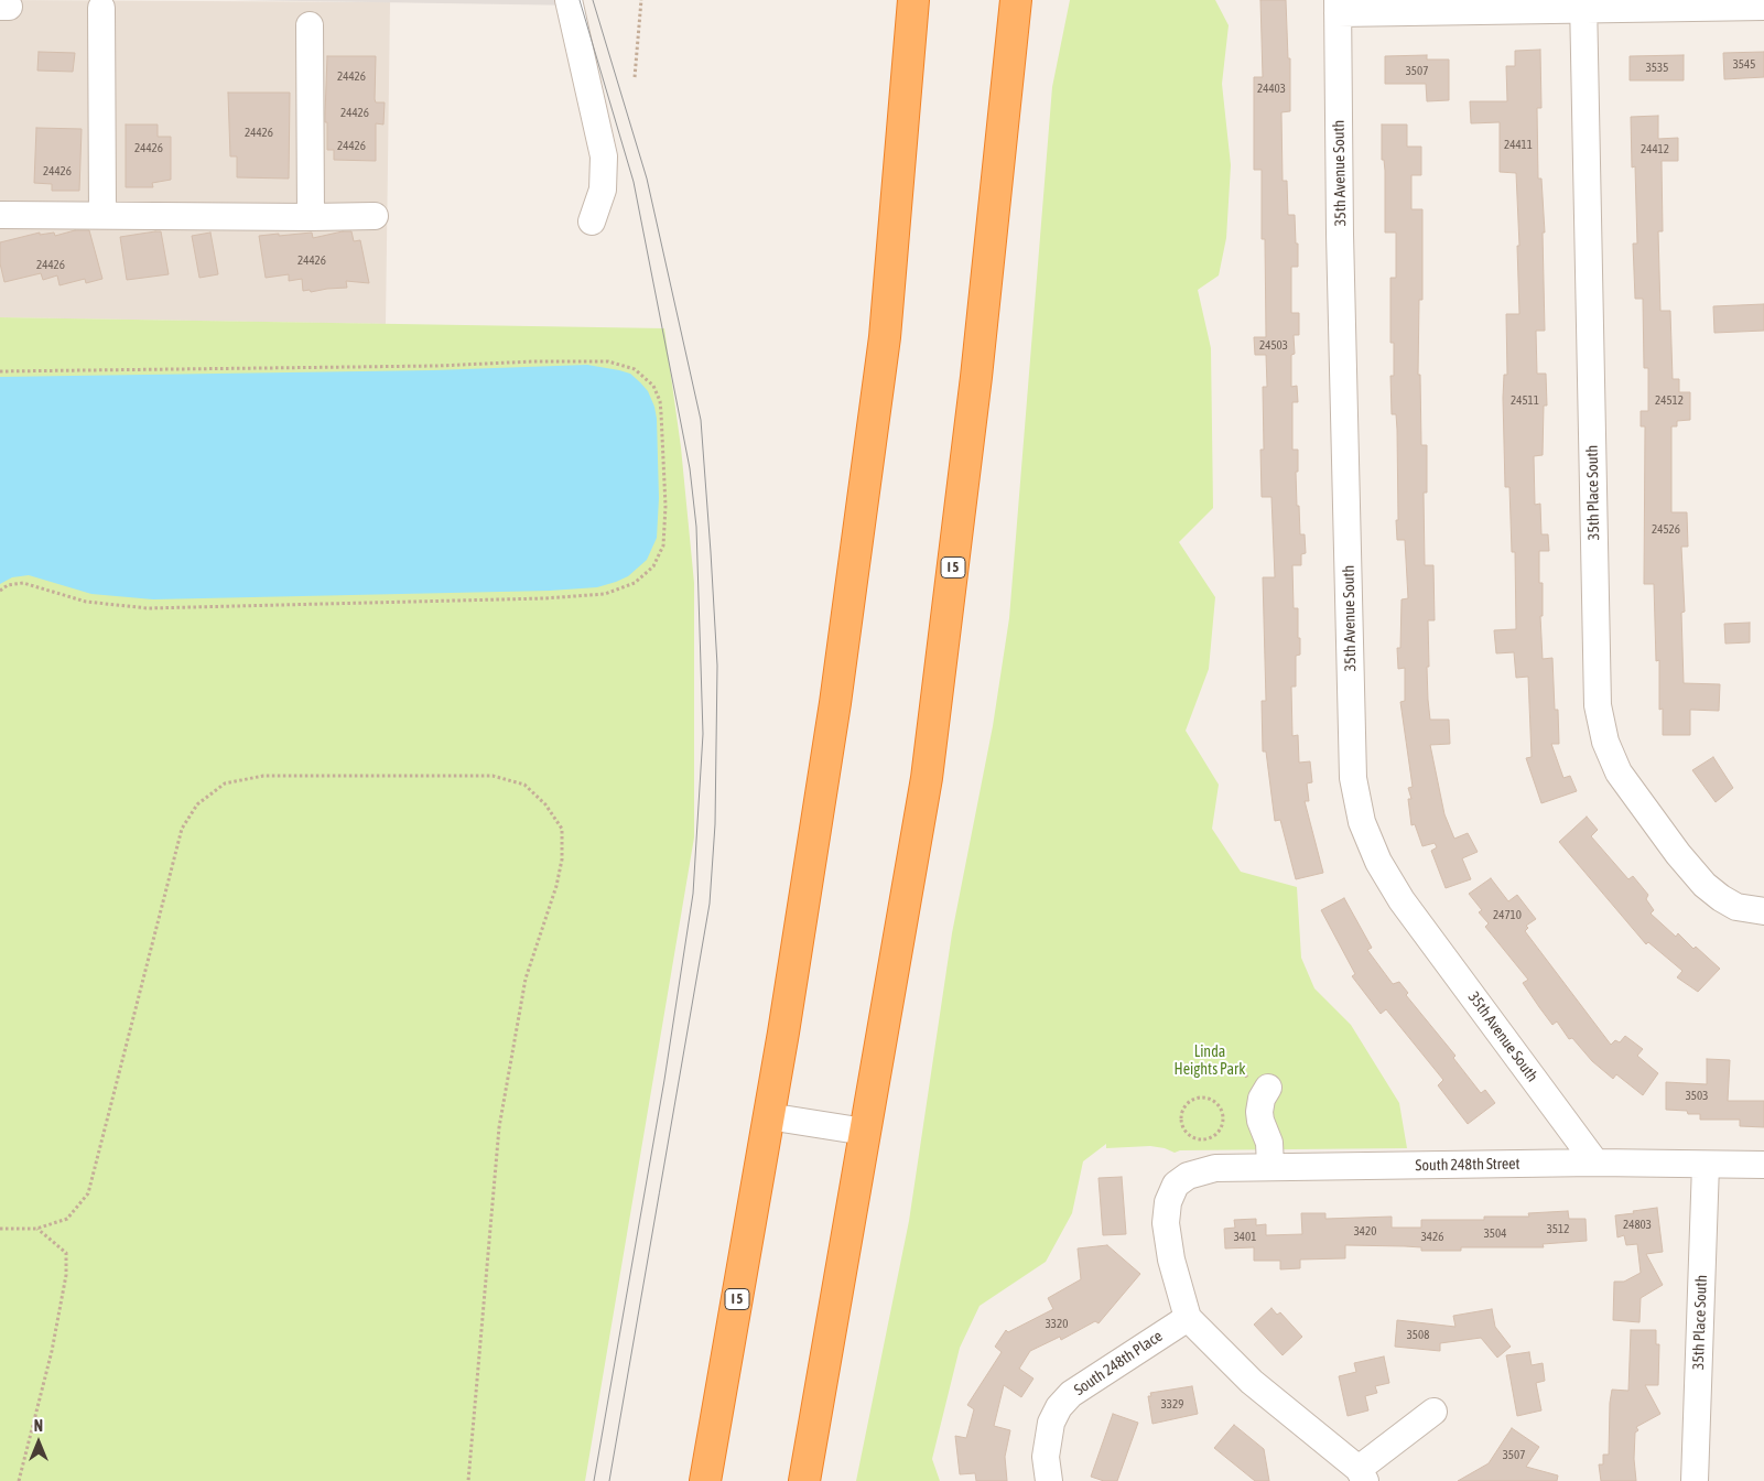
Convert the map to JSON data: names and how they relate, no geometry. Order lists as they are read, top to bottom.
{
  "streets": {
    "highway": ["I 5"],
    "street": [
      "35th Avenue South",
      "35th Place South",
      "South 248th Street",
      "South 248th Place"
    ]
  },
  "crossings": [
    ["35th Avenue South", "South 248th Street"],
    ["35th Place South", "South 248th Street"],
    ["South 248th Street", "South 248th Place"]
  ],
  "parks": ["Linda Heights Park"],
  "house_numbers": [
    "3545",
    "3535",
    "3507",
    "24426",
    "24403",
    "24426",
    "24426",
    "24411",
    "24426",
    "24426",
    "24412",
    "24426",
    "24426",
    "24426",
    "24503",
    "24511",
    "24512",
    "24526",
    "24710",
    "3503",
    "24803",
    "3512",
    "3420",
    "3504",
    "3401",
    "3426",
    "3320",
    "3508",
    "3329",
    "3507"
  ],
  "north": "top"
}
